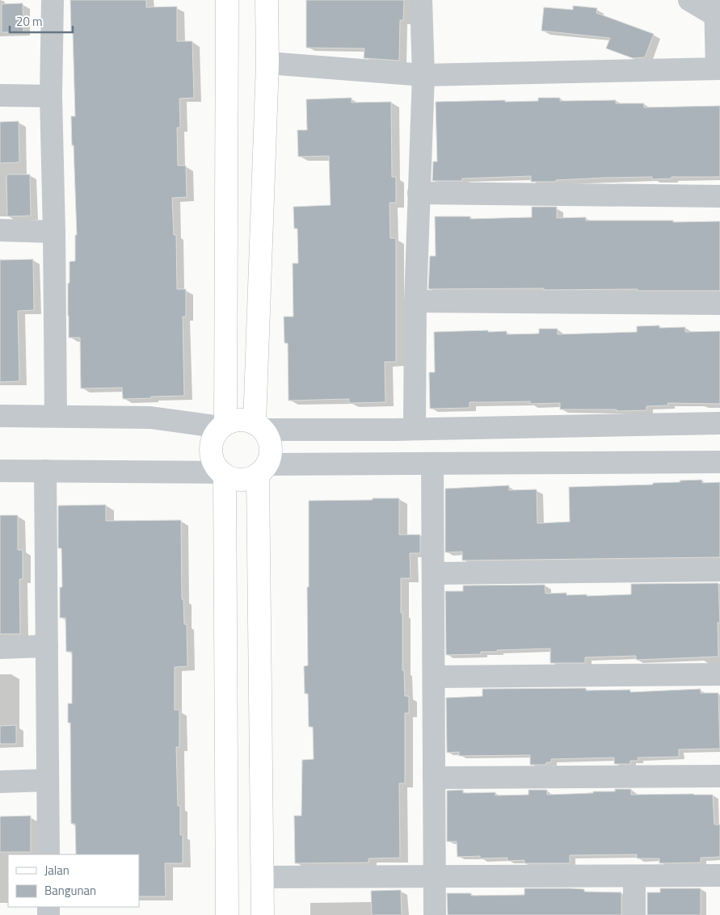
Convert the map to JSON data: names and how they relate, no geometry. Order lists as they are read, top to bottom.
{
  "legend": ["Jalan", "Bangunan"],
  "scale_bar": "20 m"
}
